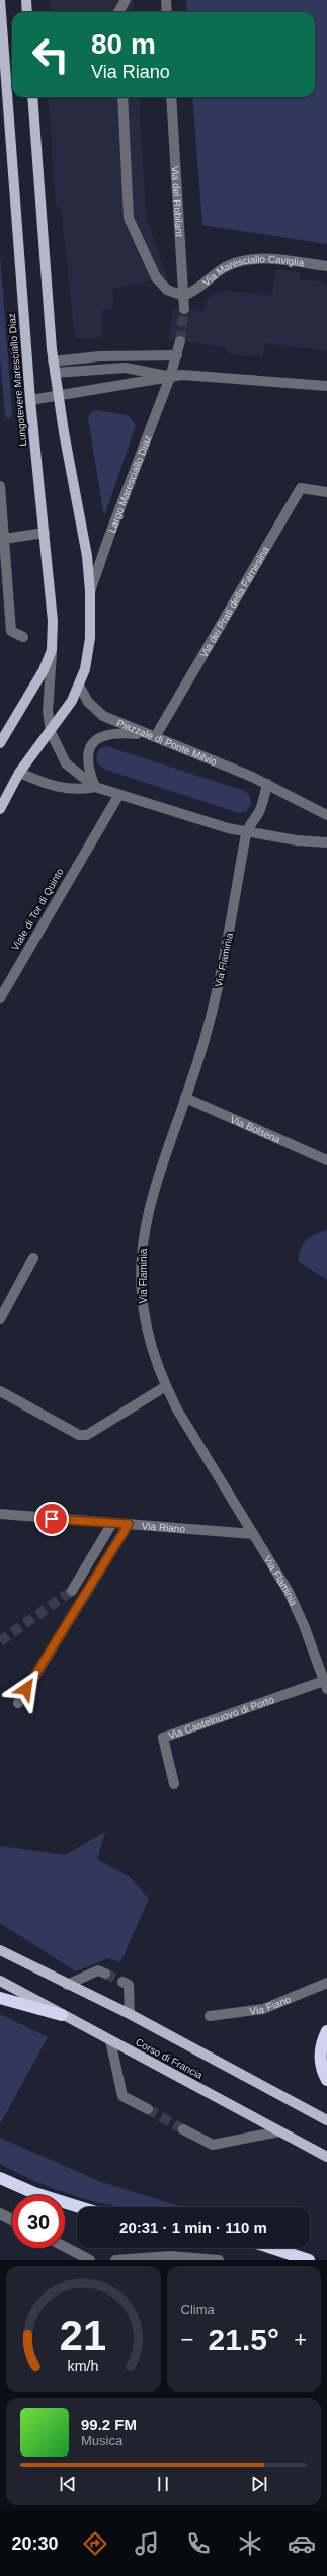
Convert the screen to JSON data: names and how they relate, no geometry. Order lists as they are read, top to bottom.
{
  "streets": {
    "main road": ["Lungotevere Maresciallo Diaz", "Corso di Francia"],
    "street": [
      "Via dei Robilant",
      "Via Maresciallo Caviglia",
      "Largo Maresciallo Diaz",
      "Via dei Prati della Farnesina",
      "Piazzale di Ponte Milvio",
      "Viale di Tor di Quinto",
      "Via Flaminia",
      "Via Bolsena",
      "Via Riano",
      "Via Castelnuovo di Porto",
      "Via Fiano"
    ]
  },
  "crossings": [
    ["Via dei Robilant", "Via Maresciallo Caviglia"],
    ["Via dei Prati della Farnesina", "Piazzale di Ponte Milvio"],
    ["Via Flaminia", "Via Bolsena"],
    ["Via Flaminia", "Via Riano"],
    ["Via Flaminia", "Via Castelnuovo di Porto"]
  ],
  "page": {
    "turn": ["80 m", "Via Riano"],
    "limit": "30",
    "trip": "20:31 · 1 min · 110 m",
    "tile": "Clima",
    "heat": ["−", "21.5°", "+"],
    "song": ["99.2 FM", "Musica"],
    "tabs": "20:30",
    "gauge": ["21", "km/h"]
  }
}
